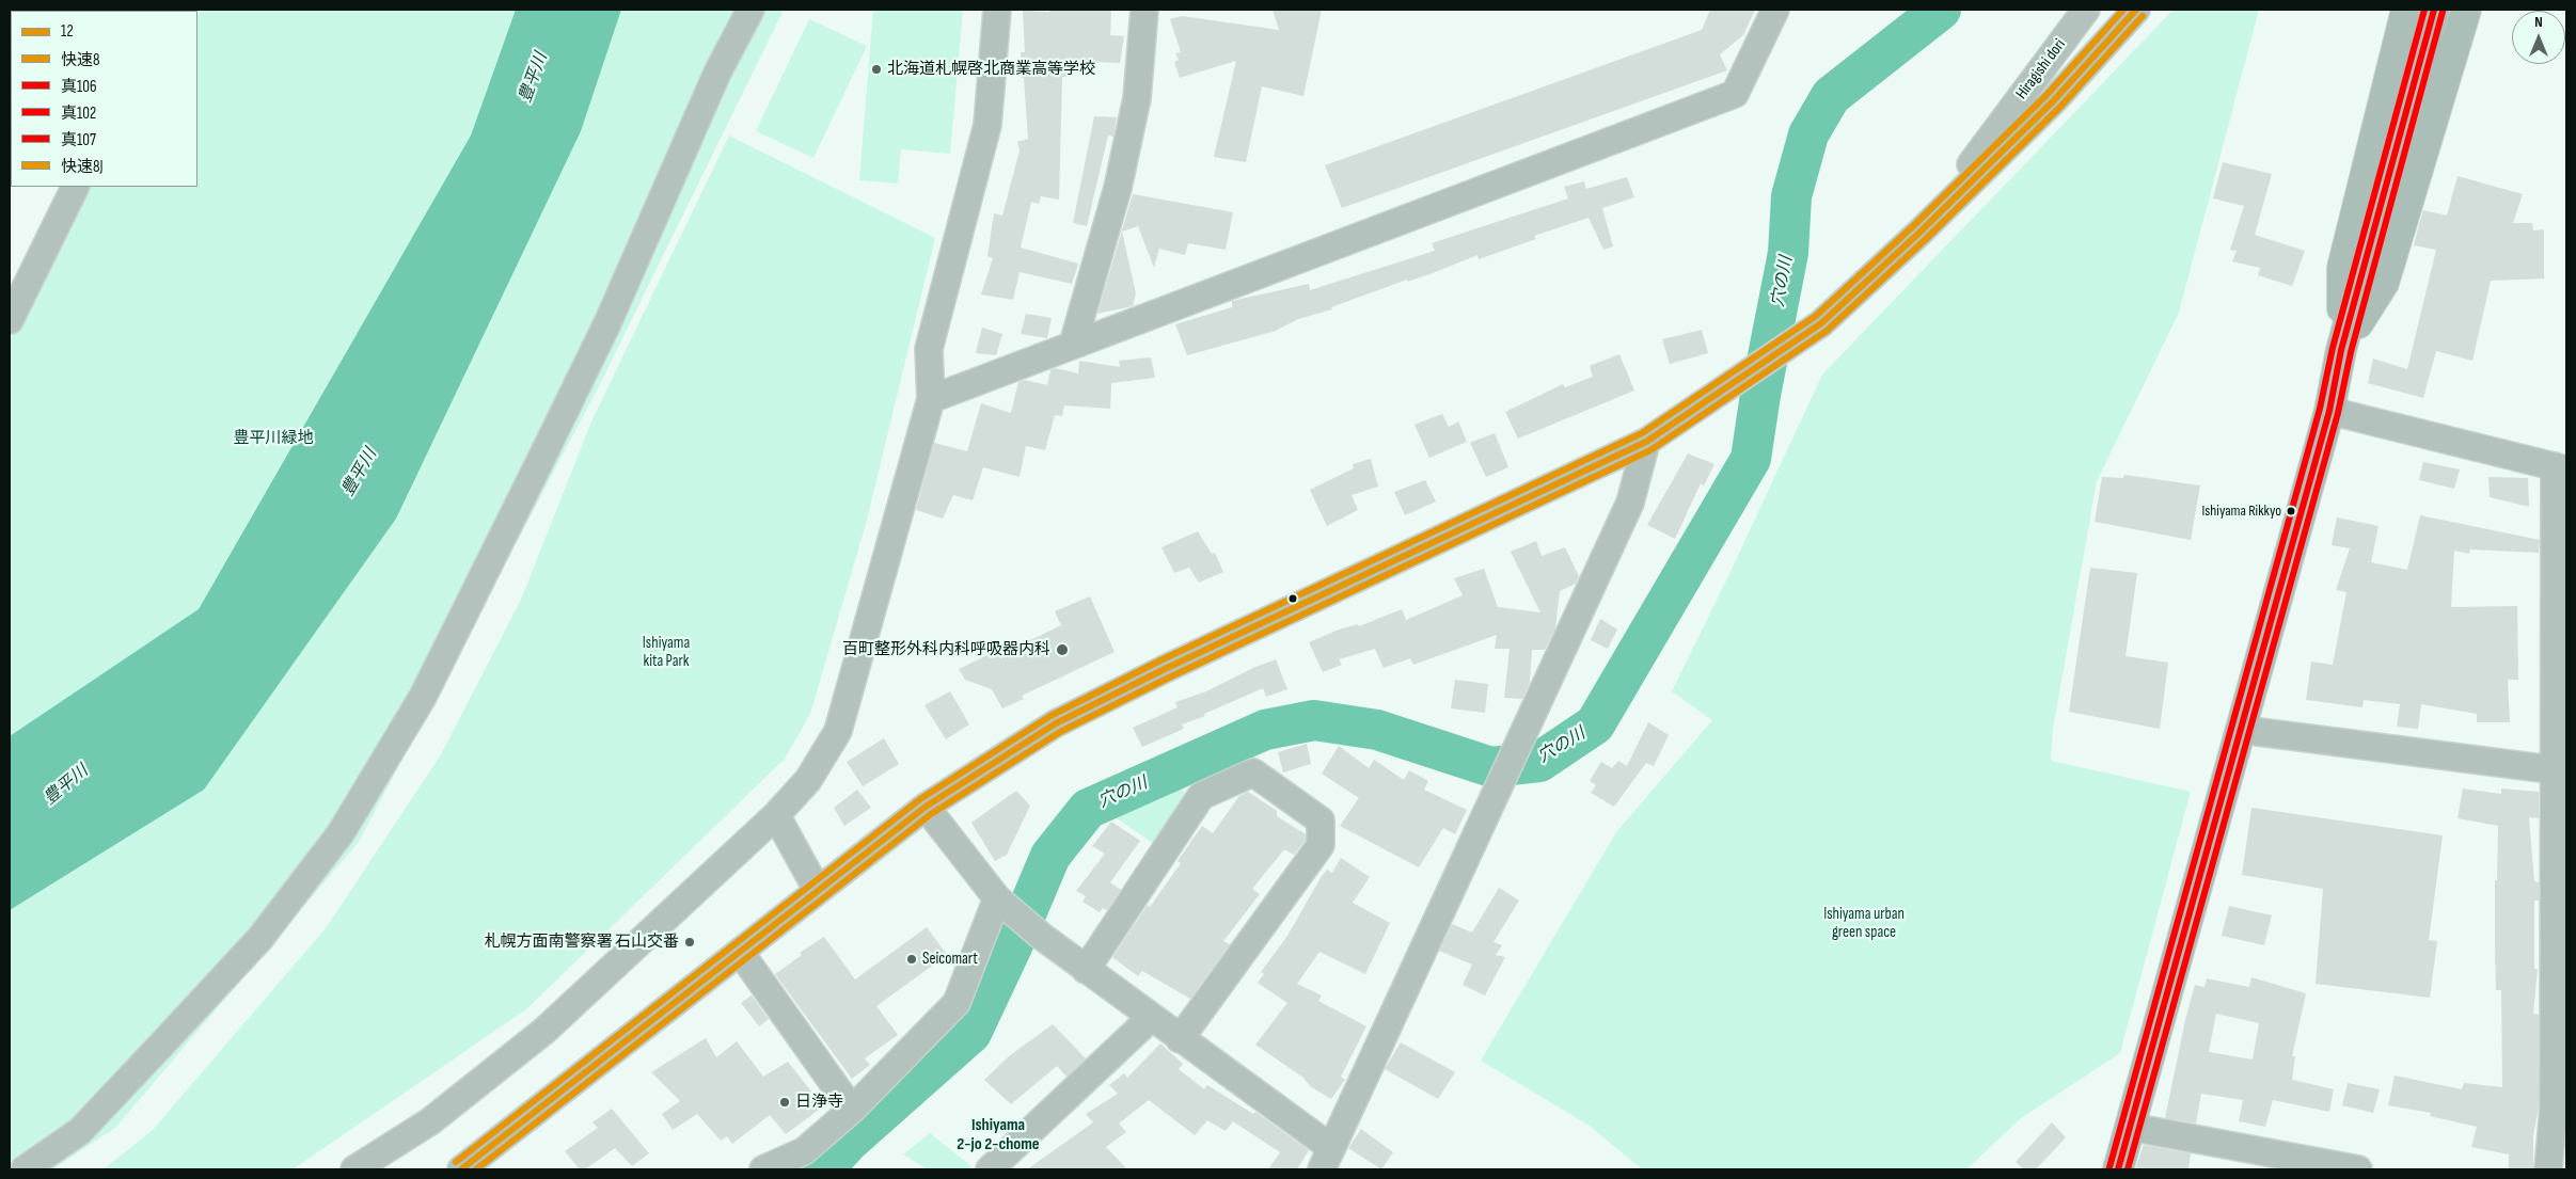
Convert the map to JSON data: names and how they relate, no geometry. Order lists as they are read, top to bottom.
{
  "streets": {
    "street": ["Hiragishi dori"]
  },
  "districts": ["Ishiyama 2-jo 2-chome"],
  "water": ["豊平川", "穴の川"],
  "parks": ["豊平川緑地", "Ishiyama kita Park", "Ishiyama urban green space"],
  "places": [
    "北海道札幌啓北商業高等学校",
    "Ishiyama Rikkyo",
    "百町整形外科内科呼吸器内科",
    "札幌方面南警察署 石山交番",
    "Seicomart",
    "日浄寺"
  ],
  "lines": [
    "transit line 12",
    "transit line 真106",
    "transit line 真107",
    "transit line 快速8J",
    "transit line 真102",
    "transit line 快速8"
  ],
  "legend": [
    "12",
    "快速8",
    "真106",
    "真102",
    "真107",
    "快速8J"
  ],
  "north": "top"
}
